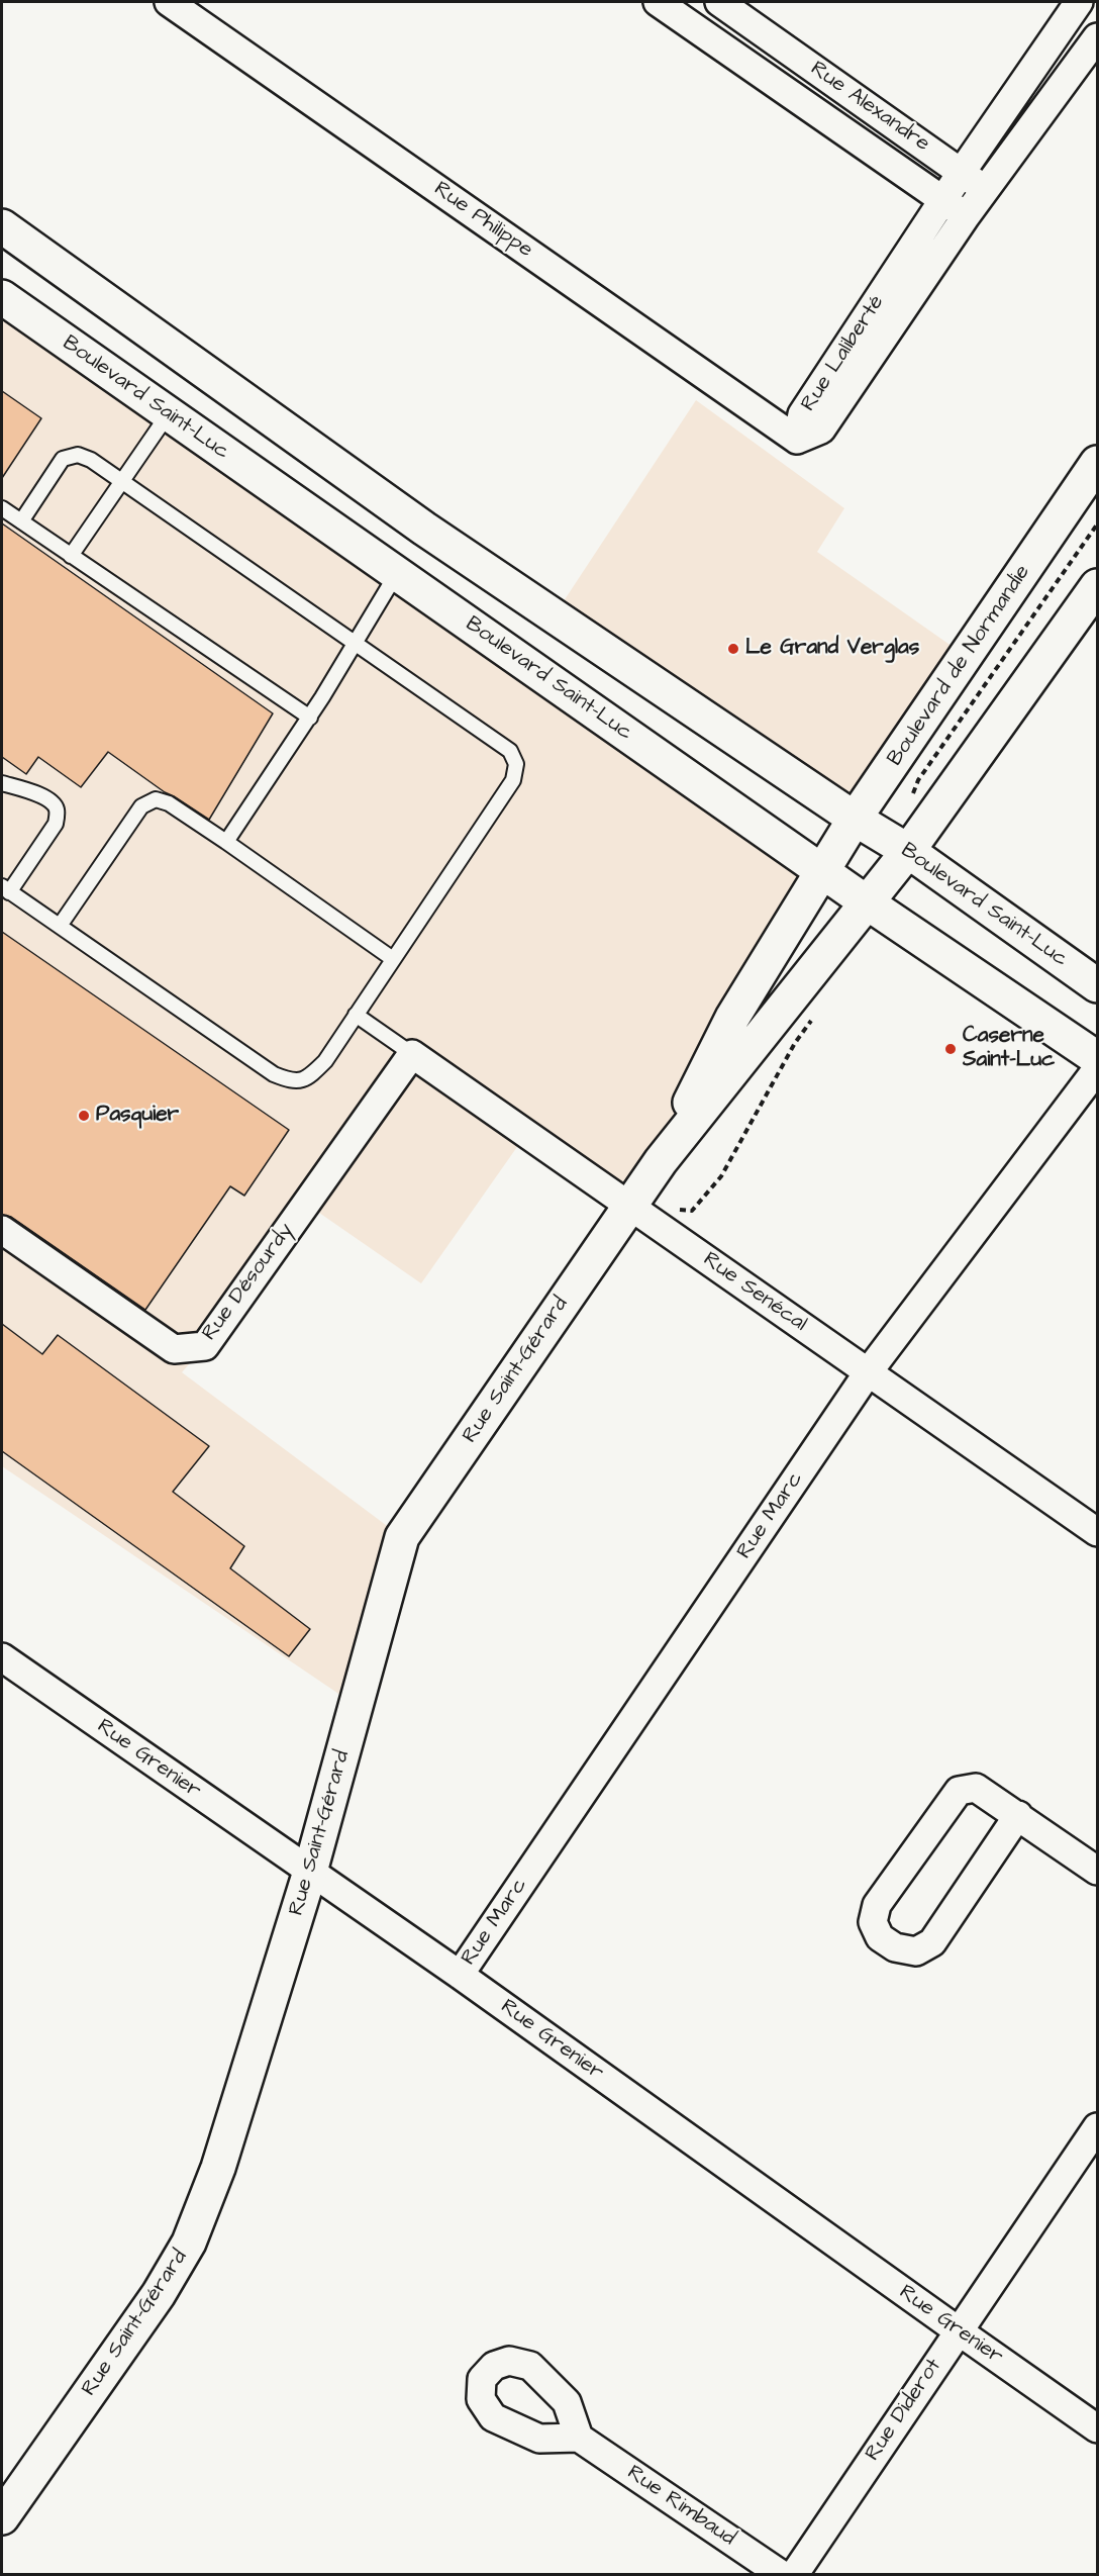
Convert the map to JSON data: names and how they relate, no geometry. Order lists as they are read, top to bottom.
{
  "streets": {
    "street": [
      "Rue Alexandre",
      "Rue Philippe",
      "Rue Laliberté",
      "Boulevard Saint-Luc",
      "Boulevard de Normandie",
      "Rue Désourdy",
      "Rue Senécal",
      "Rue Saint-Gérard",
      "Rue Marc",
      "Rue Grenier",
      "Rue Diderot",
      "Rue Rimbaud"
    ]
  },
  "crossings": [
    ["Rue Alexandre", "Rue Laliberté"],
    ["Rue Philippe", "Rue Laliberté"],
    ["Boulevard Saint-Luc", "Boulevard de Normandie"],
    ["Boulevard Saint-Luc", "Rue Saint-Gérard"],
    ["Boulevard de Normandie", "Rue Saint-Gérard"],
    ["Rue Désourdy", "Rue Senécal"],
    ["Rue Senécal", "Rue Saint-Gérard"],
    ["Rue Senécal", "Rue Marc"],
    ["Rue Saint-Gérard", "Rue Grenier"],
    ["Rue Marc", "Rue Grenier"],
    ["Rue Grenier", "Rue Diderot"]
  ],
  "places": ["Le Grand Verglas", "Caserne Saint-Luc", "Pasquier"]
}
